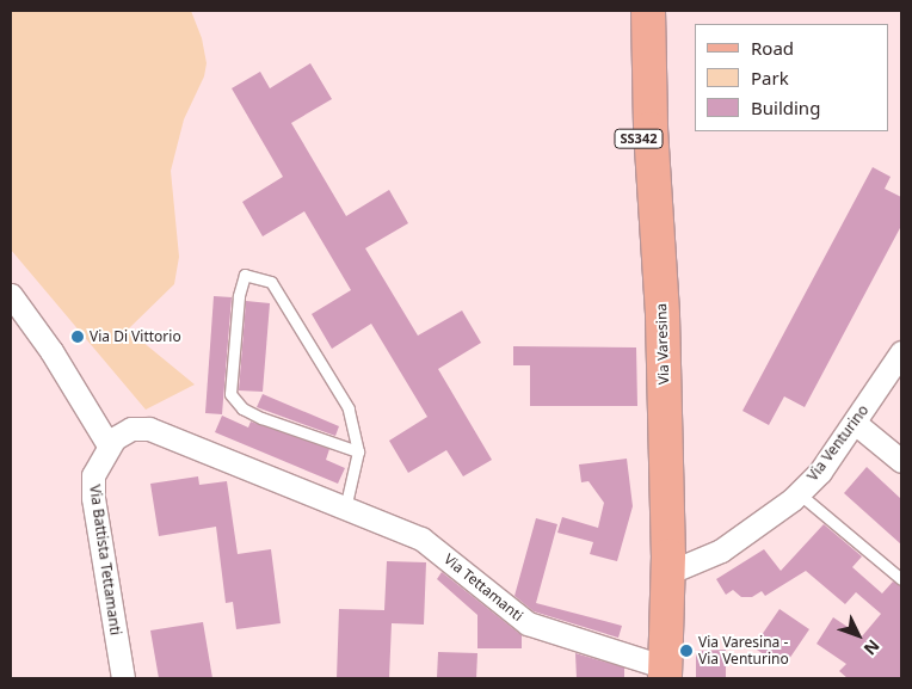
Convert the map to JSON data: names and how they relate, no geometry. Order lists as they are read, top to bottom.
{
  "streets": {
    "main road": ["SS342", "Via Varesina"],
    "street": ["Via Venturino", "Via Battista Tettamanti", "Via Tettamanti"]
  },
  "crossings": [
    ["SS342", "Via Varesina"],
    ["Via Varesina", "Via Venturino"],
    ["Via Varesina", "Via Tettamanti"],
    ["Via Battista Tettamanti", "Via Tettamanti"]
  ],
  "places": ["Via Di Vittorio", "Via Varesina - Via Venturino"],
  "legend": ["Road", "Park", "Building"],
  "north": "bottom right"
}
